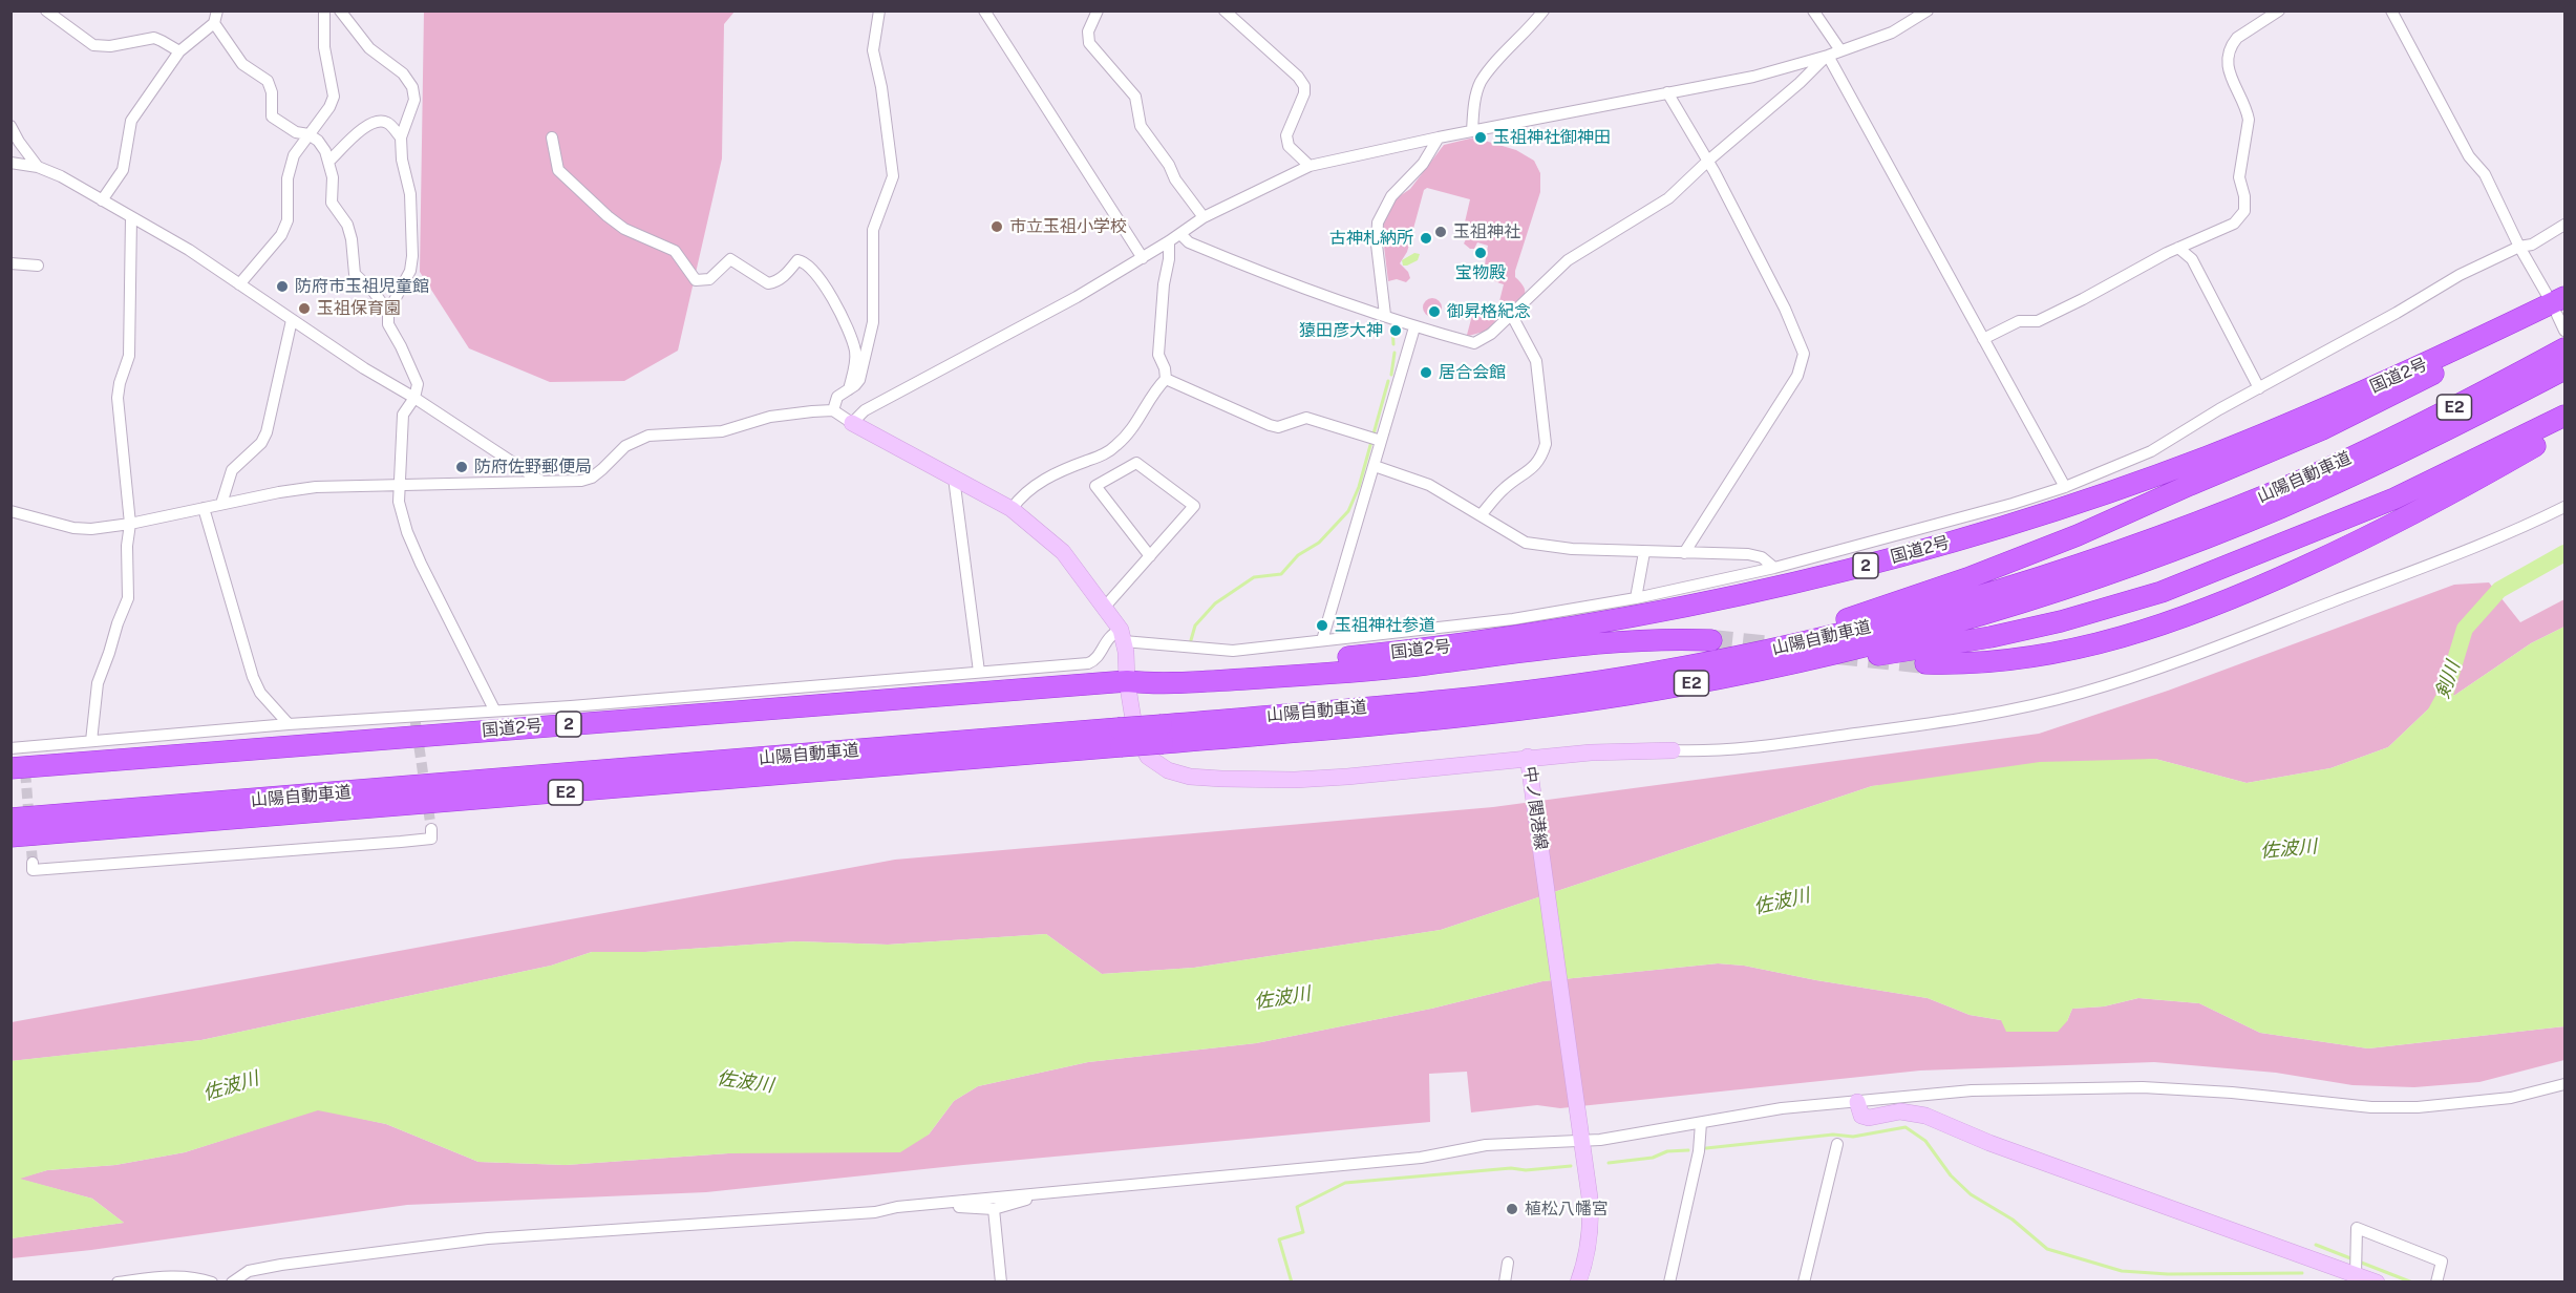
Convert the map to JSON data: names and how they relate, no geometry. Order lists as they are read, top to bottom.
{
  "streets": {
    "highway": [
      "国道2号",
      "E2",
      "山陽自動車道",
      "2"
    ],
    "street": ["中ノ関港線"]
  },
  "crossings": [
    ["国道2号", "中ノ関港線"]
  ],
  "water": ["剣川", "佐波川"],
  "places": [
    "玉祖神社御神田",
    "市立玉祖小学校",
    "玉祖神社",
    "古神札納所",
    "宝物殿",
    "防府市玉祖児童館",
    "玉祖保育園",
    "御昇格紀念",
    "猿田彦大神",
    "居合会館",
    "防府佐野郵便局",
    "玉祖神社参道",
    "植松八幡宮"
  ]
}
